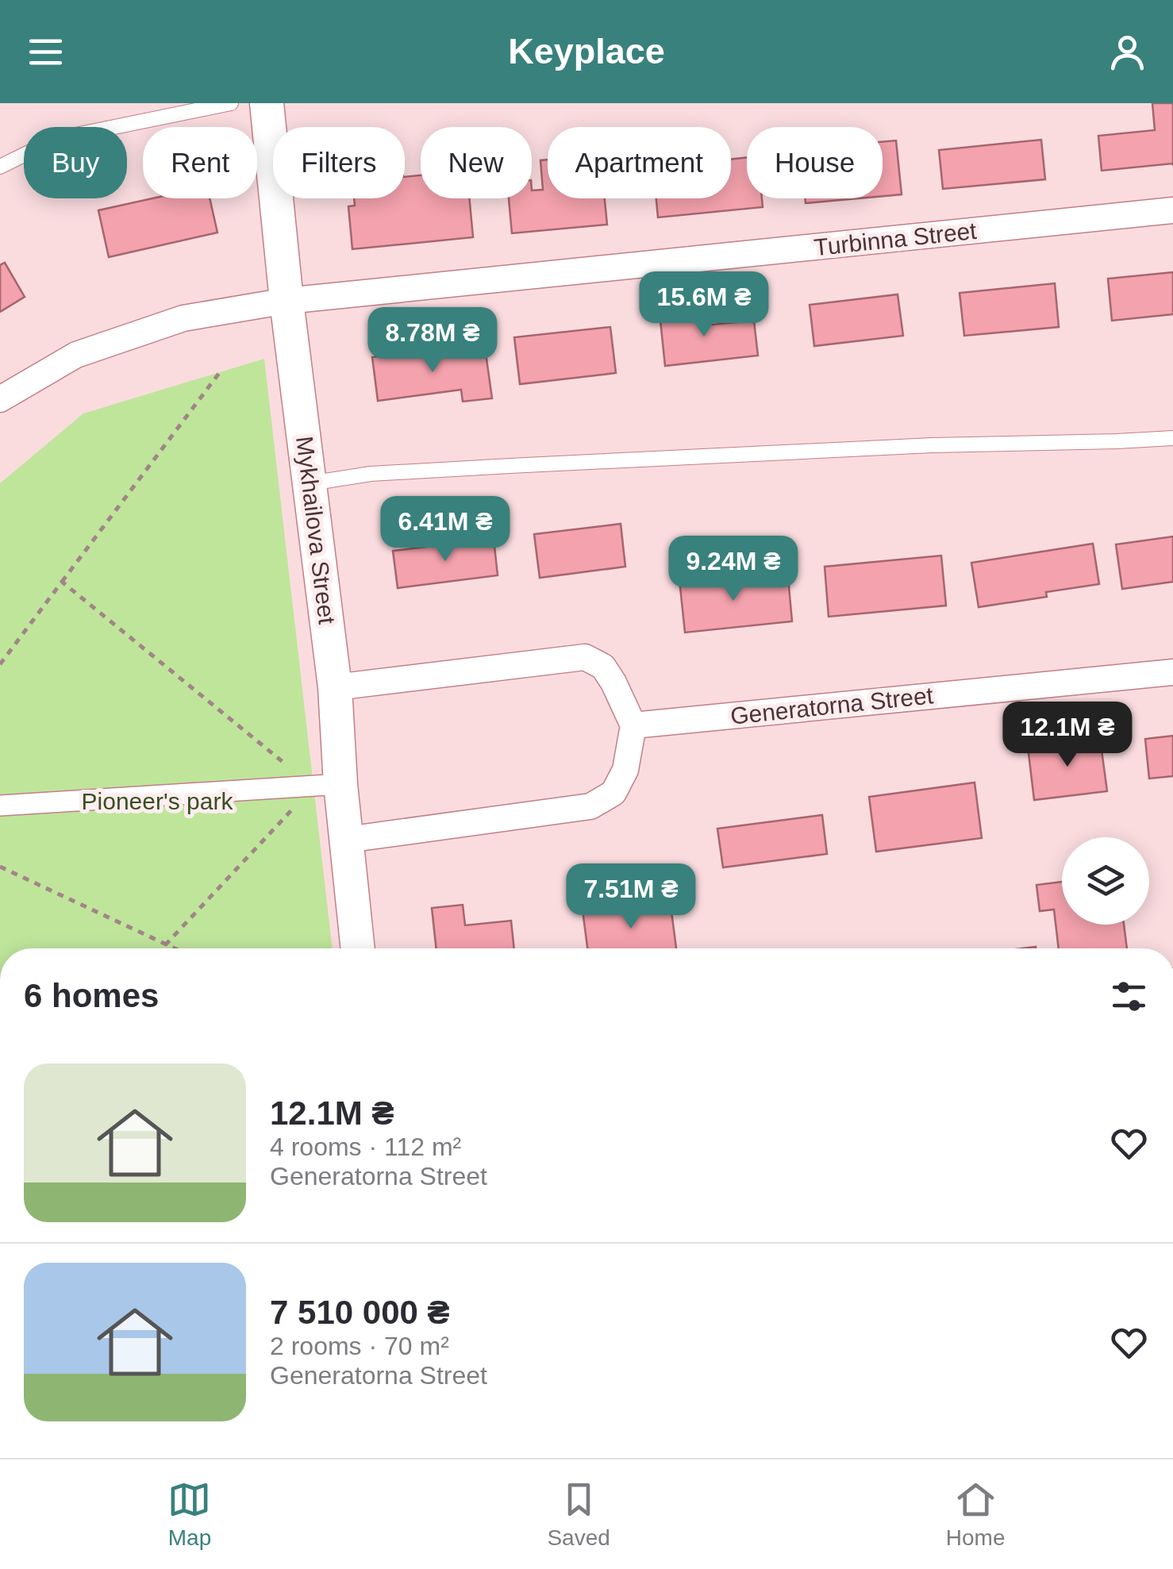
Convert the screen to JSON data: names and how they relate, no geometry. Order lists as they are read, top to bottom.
{
  "streets": {
    "street": ["Turbinna Street", "Mykhailova Street", "Generatorna Street"]
  },
  "crossings": [
    ["Turbinna Street", "Mykhailova Street"]
  ],
  "parks": ["Pioneer's park"],
  "page": {
    "header": "Keyplace",
    "chip": [
      "Buy",
      "Rent",
      "Filters",
      "New",
      "Apartment",
      "House"
    ],
    "price": [
      "15.6M ₴",
      "8.78M ₴",
      "6.41M ₴",
      "9.24M ₴",
      "12.1M ₴",
      "7.51M ₴"
    ],
    "heading": "6 homes",
    "list": [
      {
        "name": "12.1M ₴",
        "note": "4 rooms · 112 m² · Generatorna Street"
      },
      {
        "name": "7 510 000 ₴",
        "note": "2 rooms · 70 m² · Generatorna Street"
      }
    ],
    "tabs": ["Map", "Saved", "Home"]
  }
}
